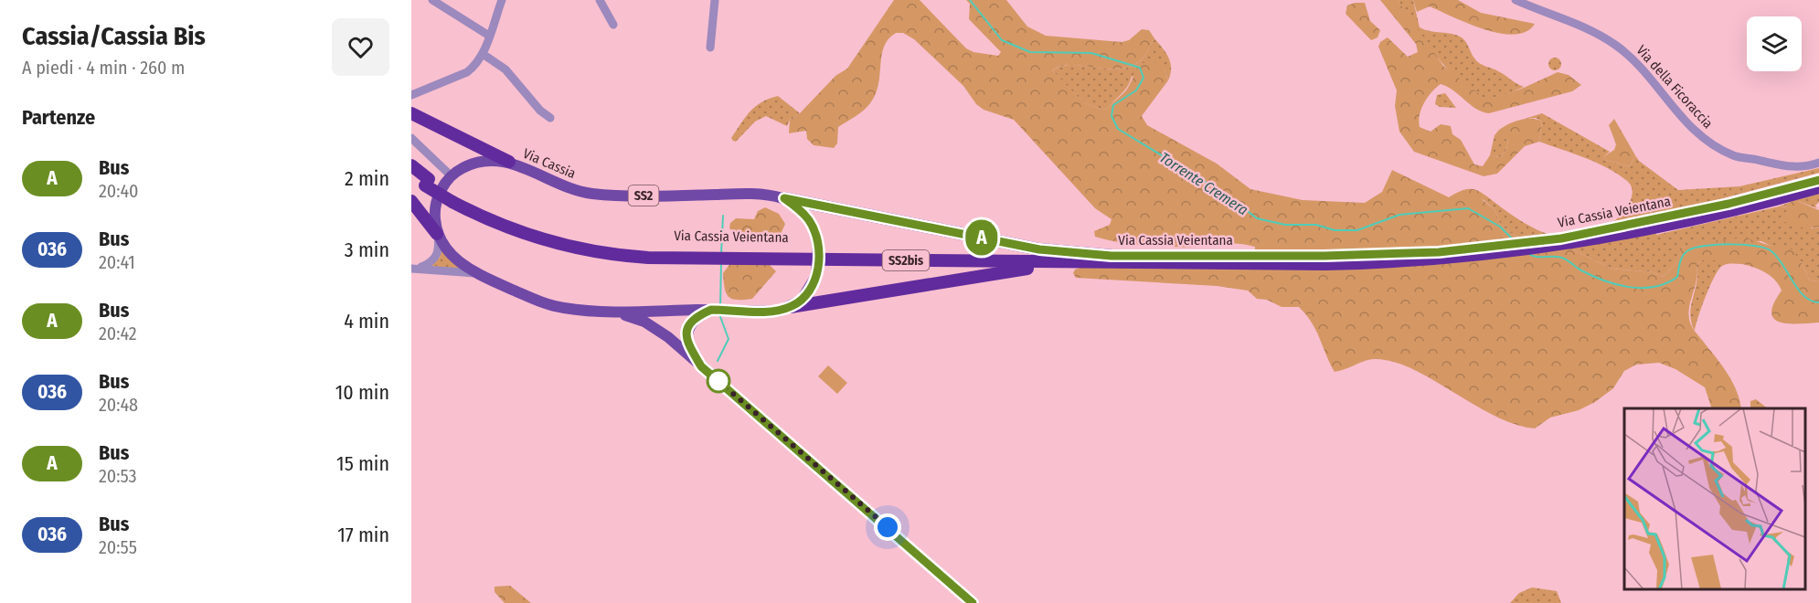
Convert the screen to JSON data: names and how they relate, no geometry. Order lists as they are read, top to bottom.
{
  "streets": {
    "highway": ["SS2", "Via Cassia Veientana", "SS2bis"],
    "main road": ["Via Cassia"],
    "street": ["Via della Ficoraccia"]
  },
  "crossings": [
    ["Via Cassia", "SS2"]
  ],
  "water": ["Torrente Cremera"],
  "lines": ["bus line A"],
  "page": {
    "heading": [
      ["Cassia/Cassia Bis", "A piedi · 4 min · 260 m"],
      "Partenze"
    ],
    "on_map": "A",
    "list": [
      {
        "mark": "A",
        "name": "Bus",
        "note": "20:40",
        "value": "2 min"
      },
      {
        "mark": "036",
        "name": "Bus",
        "note": "20:41",
        "value": "3 min"
      },
      {
        "mark": "A",
        "name": "Bus",
        "note": "20:42",
        "value": "4 min"
      },
      {
        "mark": "036",
        "name": "Bus",
        "note": "20:48",
        "value": "10 min"
      },
      {
        "mark": "A",
        "name": "Bus",
        "note": "20:53",
        "value": "15 min"
      },
      {
        "mark": "036",
        "name": "Bus",
        "note": "20:55",
        "value": "17 min"
      }
    ]
  }
}
